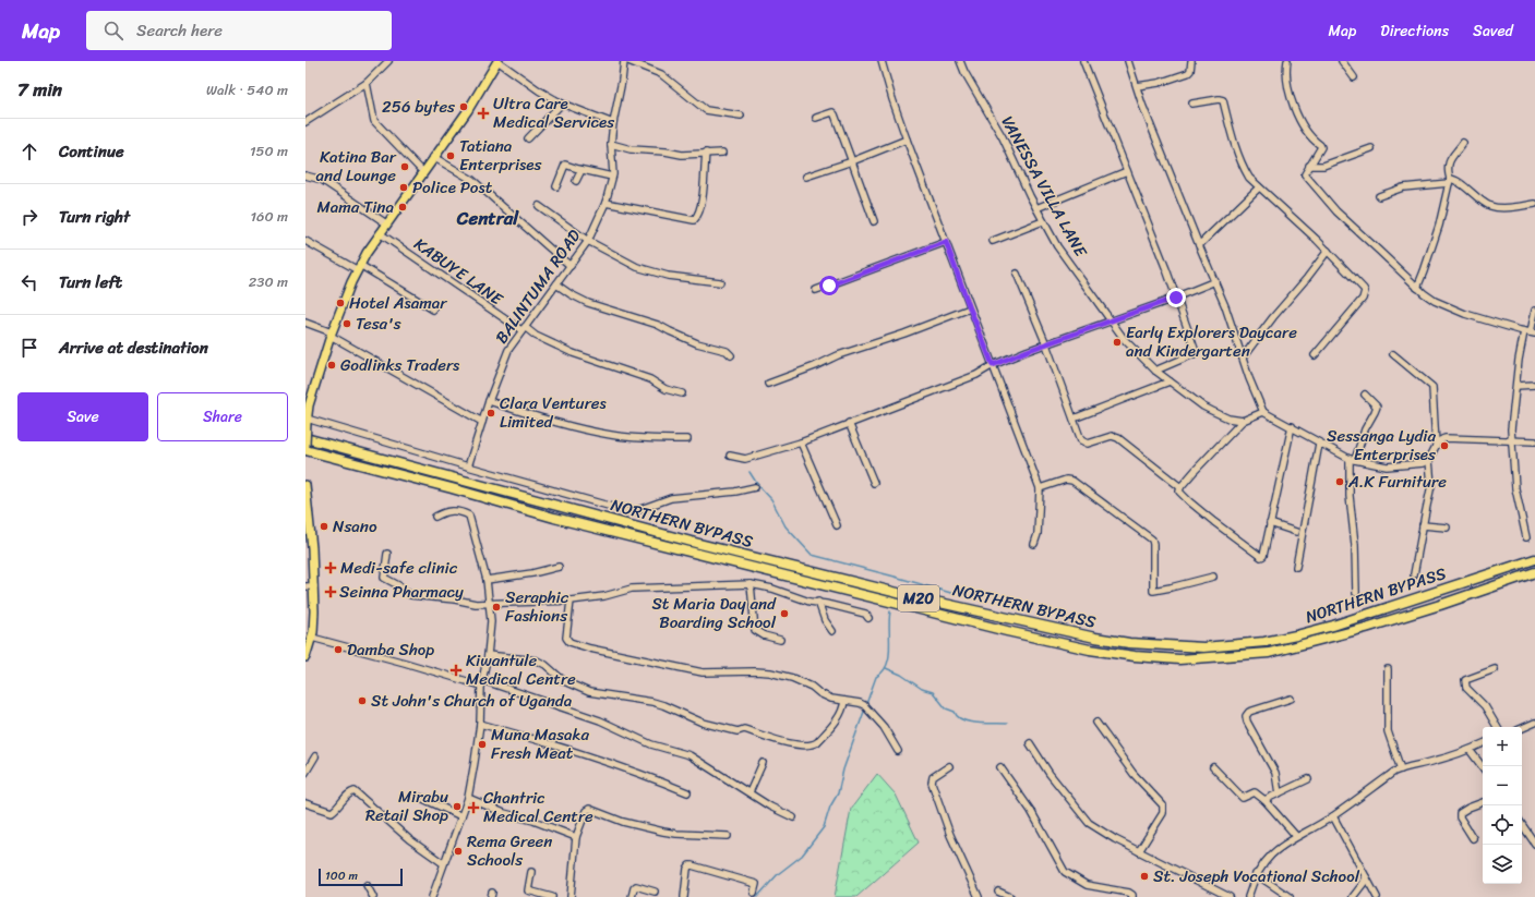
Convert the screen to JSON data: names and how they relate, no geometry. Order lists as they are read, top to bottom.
{
  "streets": {
    "highway": ["NORTHERN BYPASS", "M20"],
    "street": ["VANESSA VILLA LANE", "KABUYE LANE", "BALINTUMA ROAD"]
  },
  "crossings": [
    ["KABUYE LANE", "BALINTUMA ROAD"]
  ],
  "districts": ["Central"],
  "places": {
    "other": [
      "256 bytes",
      "Tatiana Enterprises",
      "Katina Bar and Lounge",
      "Police Post",
      "Mama Tina",
      "Hotel Asamar",
      "Tesa's",
      "Early Explorers Daycare and Kindergarten",
      "Godlinks Traders",
      "Clara Ventures Limited",
      "Sessanga Lydia Enterprises",
      "A.K Furniture",
      "Nsano",
      "Seraphic Fashions",
      "St Maria Day and Boarding School",
      "Damba Shop",
      "St John's Church of Uganda",
      "Muna Masaka Fresh Meat",
      "Mirabu Retail Shop",
      "Rema Green Schools",
      "St. Joseph Vocational School"
    ],
    "health": [
      "Ultra Care Medical Services",
      "Medi-safe clinic",
      "Seinna Pharmacy",
      "Kiwantule Medical Centre",
      "Chantric Medical Centre"
    ]
  },
  "scale_bar": "100 m",
  "page": {
    "header": "Map",
    "search": "Search here",
    "nav": ["Map", "Directions", "Saved"],
    "heading": ["7 min", "Walk · 540 m"],
    "list": [
      ["Continue", "150 m"],
      ["Turn right", "160 m"],
      ["Turn left", "230 m"],
      "Arrive at destination"
    ],
    "buttons": ["Save", "Share"],
    "map_buttons": ["+", "−"],
    "scale": "100 m"
  }
}
